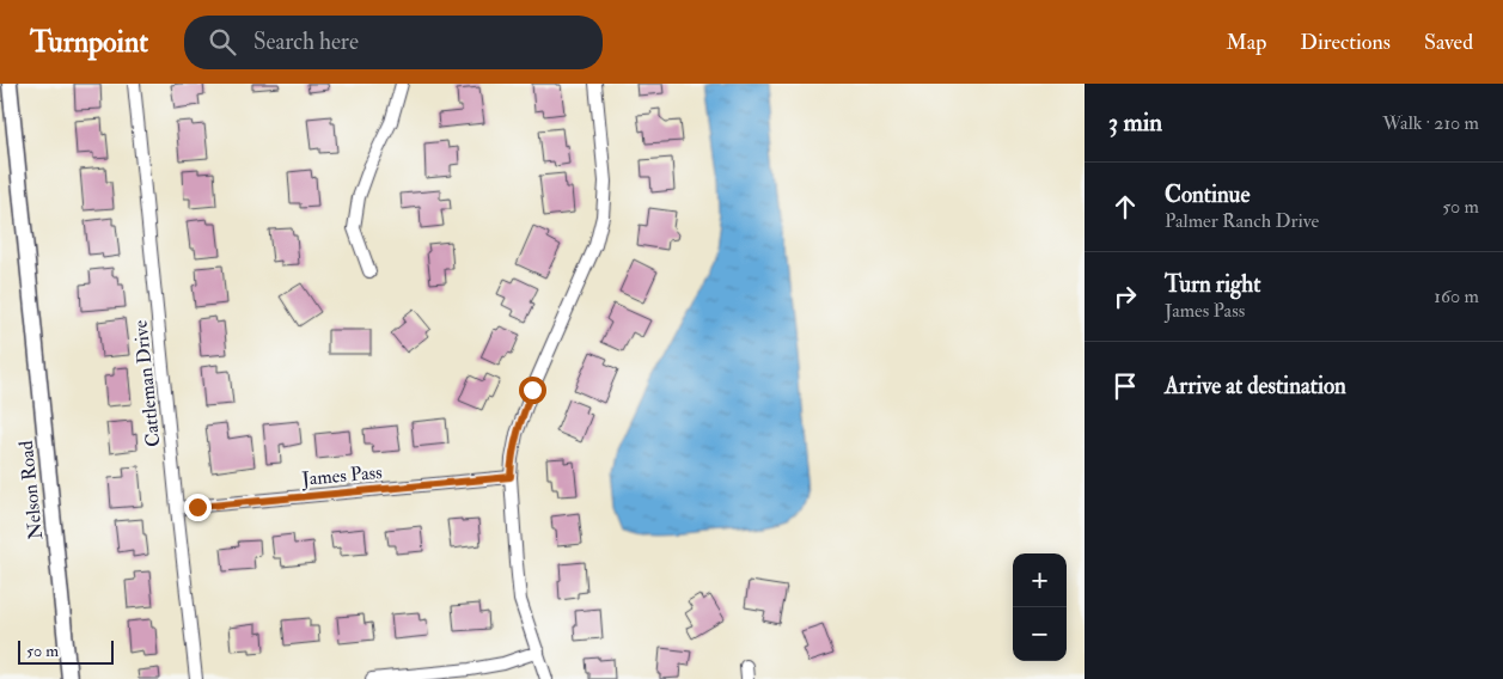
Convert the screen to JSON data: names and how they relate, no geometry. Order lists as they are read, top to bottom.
{
  "streets": {
    "street": ["Cattleman Drive", "James Pass", "Nelson Road"]
  },
  "crossings": [
    ["Cattleman Drive", "James Pass"]
  ],
  "scale_bar": "50 m",
  "page": {
    "header": "Turnpoint",
    "search": "Search here",
    "nav": ["Map", "Directions", "Saved"],
    "heading": ["3 min", "Walk · 210 m"],
    "list": [
      ["Continue", "Palmer Ranch Drive", "50 m"],
      ["Turn right", "James Pass", "160 m"],
      "Arrive at destination"
    ],
    "map_buttons": ["+", "−"],
    "scale": "50 m"
  }
}
